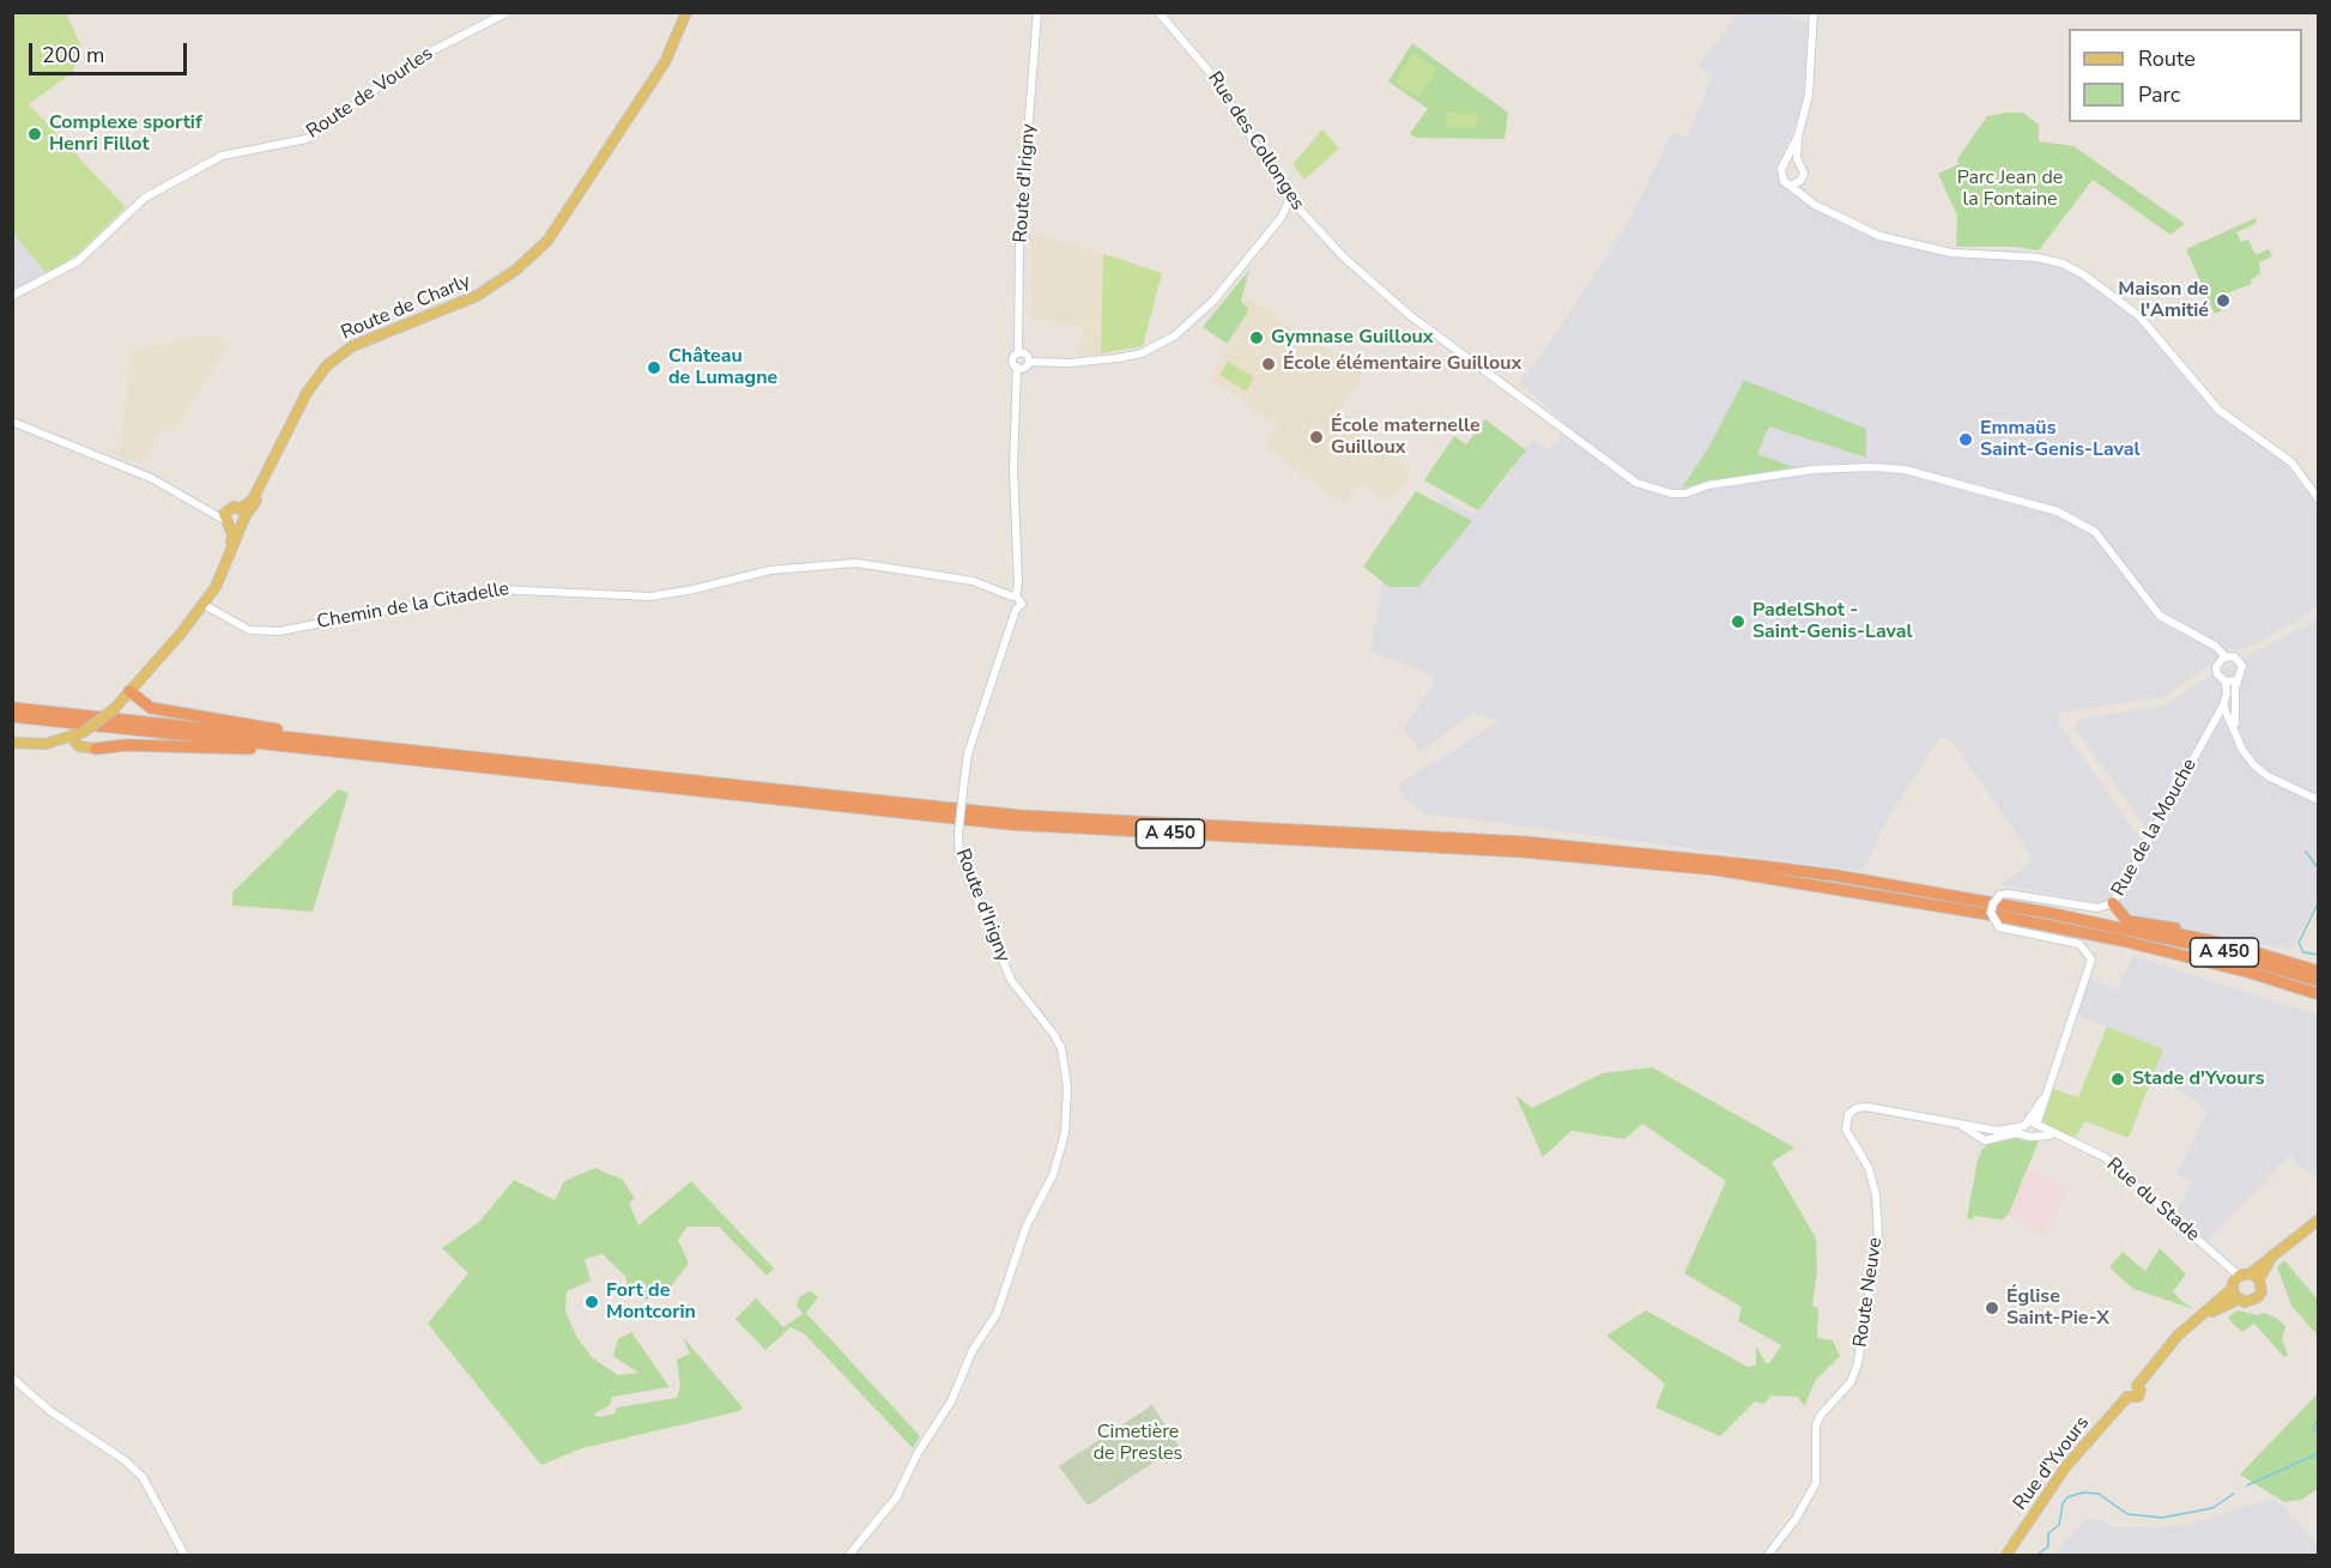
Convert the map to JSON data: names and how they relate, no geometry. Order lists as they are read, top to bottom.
{
  "streets": {
    "highway": ["A 450"],
    "main road": ["Route de Charly", "Rue d'Yvours"],
    "street": [
      "Route de Vourles",
      "Rue des Collonges",
      "Route d'Irigny",
      "Chemin de la Citadelle",
      "Rue de la Mouche",
      "Rue du Stade",
      "Route Neuve"
    ]
  },
  "crossings": [
    ["Rue des Collonges", "Rue de la Mouche"],
    ["Route d'Irigny", "Chemin de la Citadelle"],
    ["Rue de la Mouche", "Rue du Stade"],
    ["Rue de la Mouche", "Route Neuve"],
    ["Rue du Stade", "Route Neuve"]
  ],
  "parks": ["Parc Jean de la Fontaine", "Cimetière de Presles"],
  "places": [
    "Complexe sportif Henri Fillot",
    "Maison de l'Amitié",
    "Gymnase Guilloux",
    "École élémentaire Guilloux",
    "Château de Lumagne",
    "École maternelle Guilloux",
    "Emmaüs Saint-Genis-Laval",
    "PadelShot - Saint-Genis-Laval",
    "Stade d'Yvours",
    "Fort de Montcorin",
    "Église Saint-Pie-X"
  ],
  "legend": ["Route", "Parc"],
  "scale_bar": "200 m"
}
